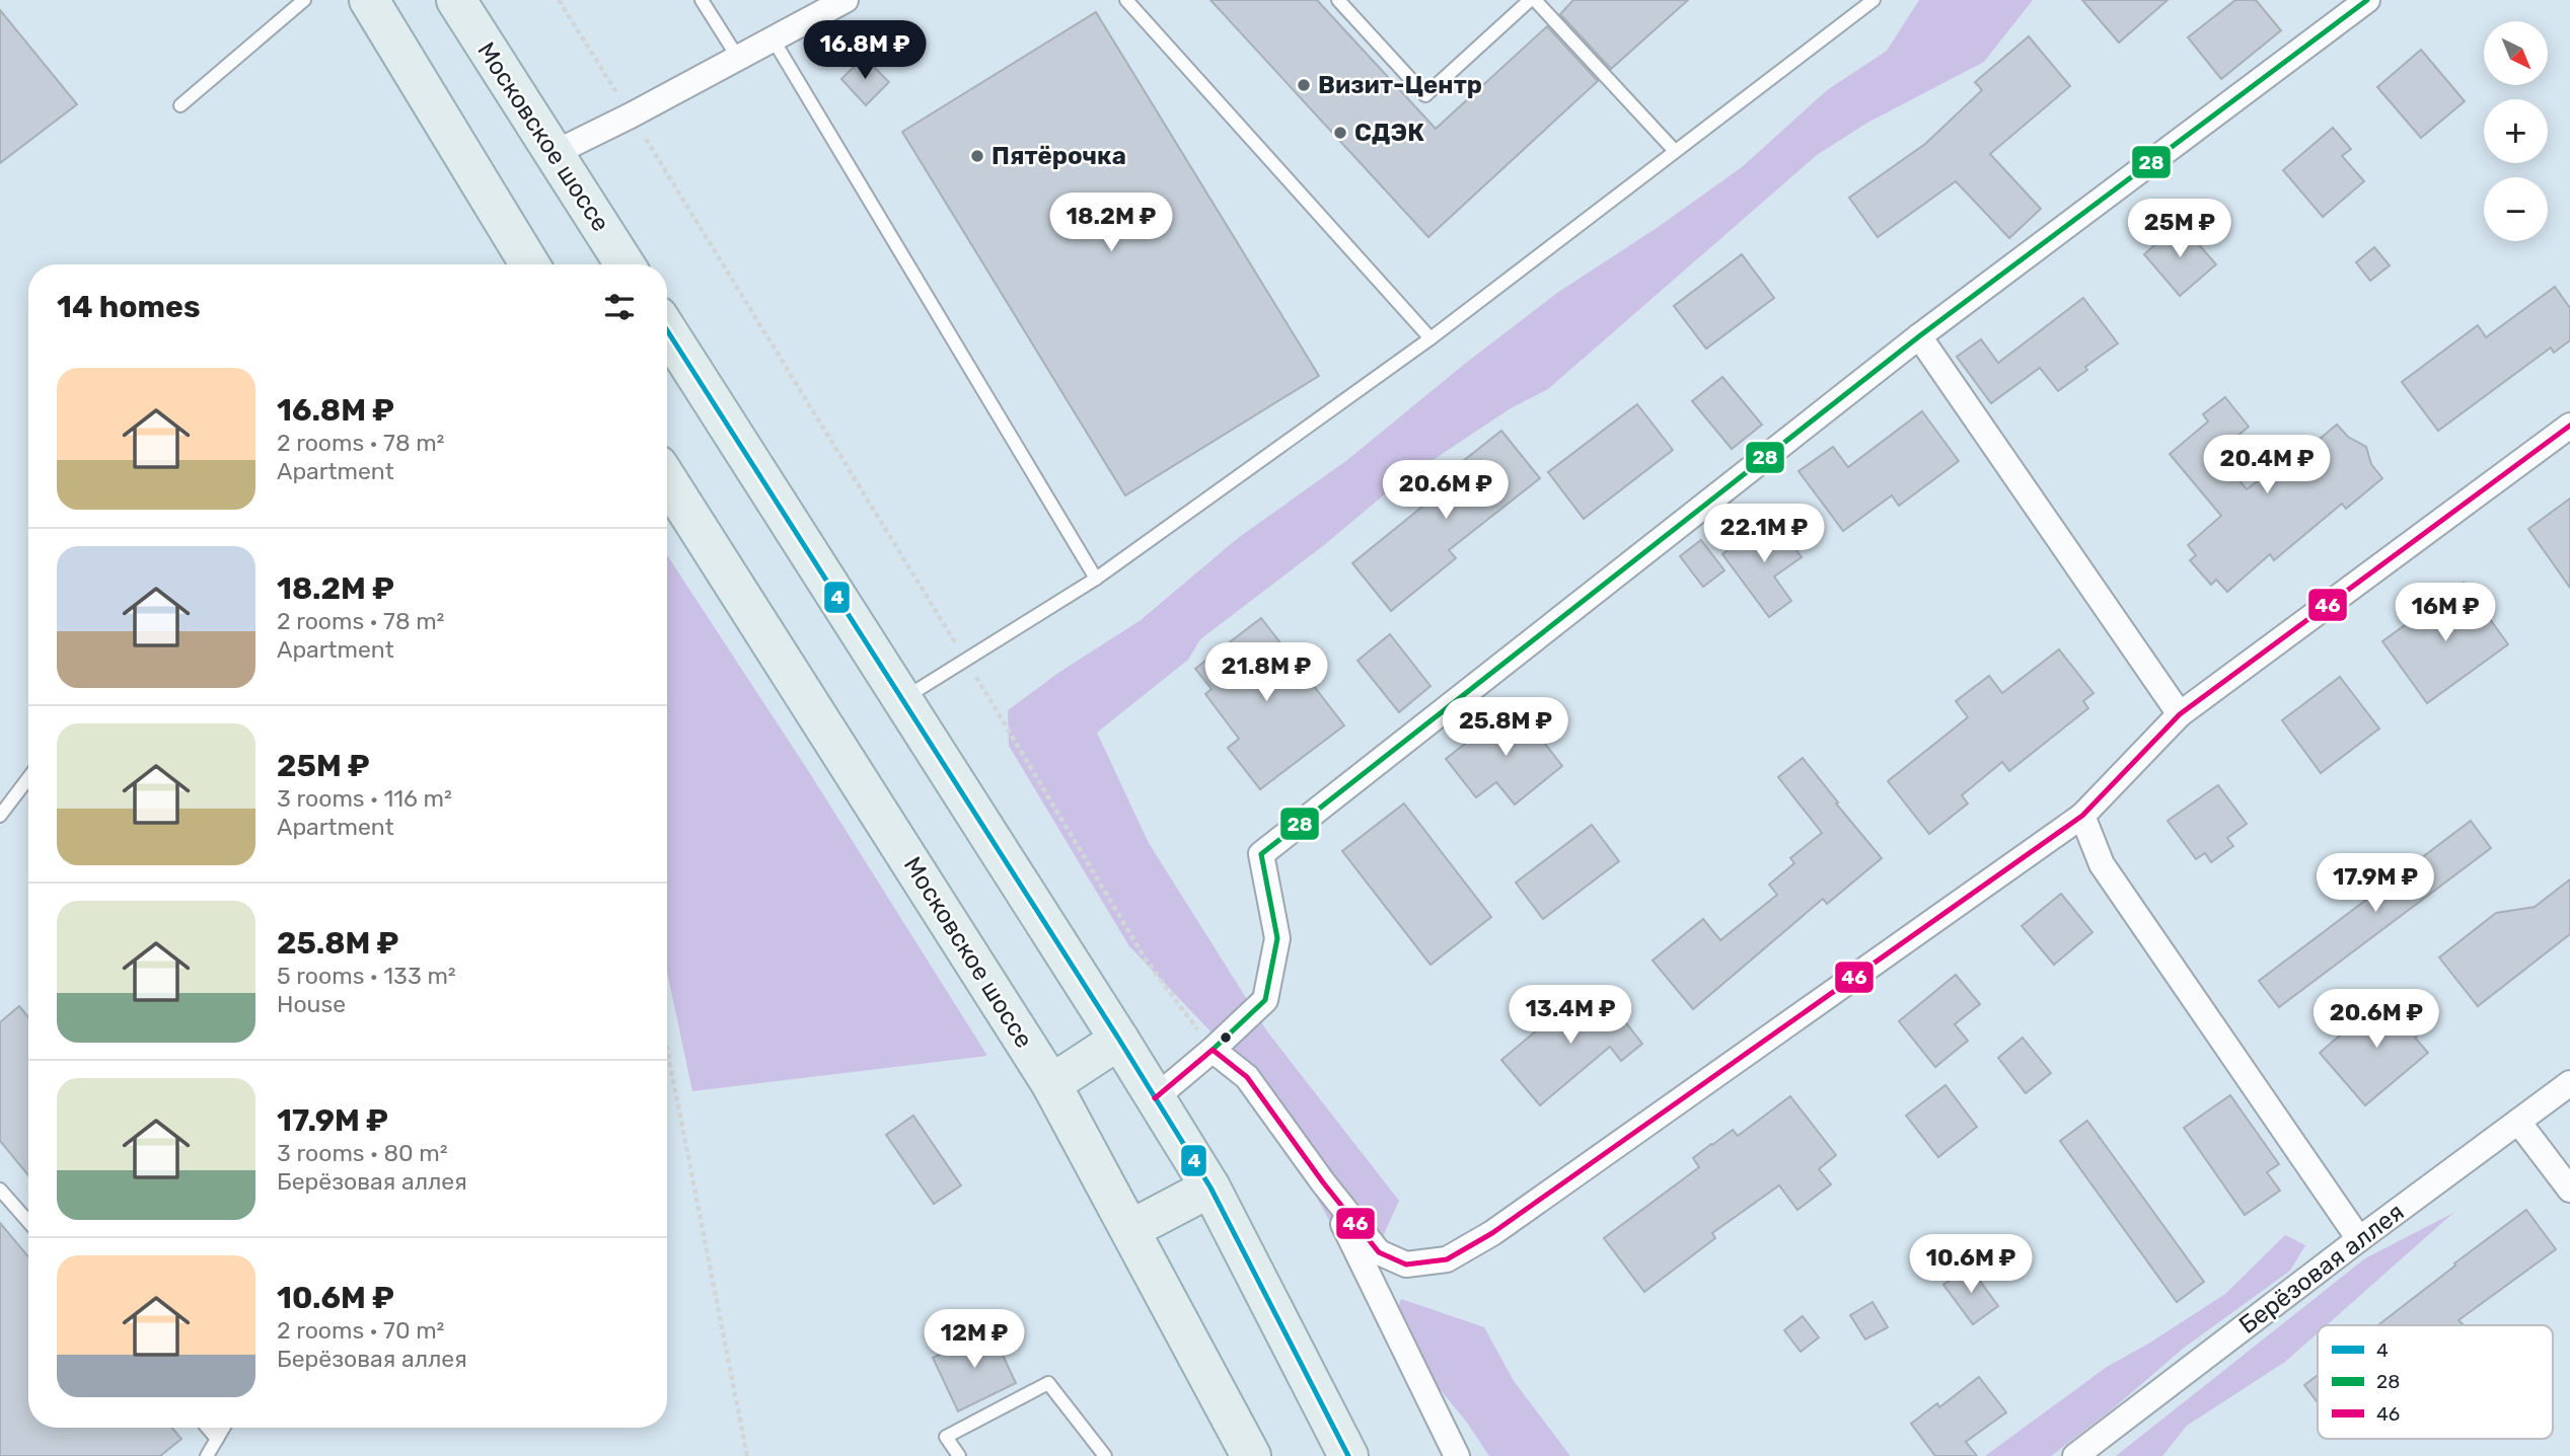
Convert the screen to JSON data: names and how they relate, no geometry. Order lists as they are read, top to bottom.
{
  "streets": {
    "main road": ["Московское шоссе"],
    "street": ["Берёзовая аллея"]
  },
  "places": ["Визит-Центр", "СДЭК", "Пятёрочка"],
  "lines": ["transit line 28", "transit line 4", "transit line 46"],
  "legend": ["4", "28", "46"],
  "north": "bottom right",
  "page": {
    "price": [
      "16.8M ₽",
      "18.2M ₽",
      "25M ₽",
      "20.4M ₽",
      "20.6M ₽",
      "22.1M ₽",
      "16M ₽",
      "21.8M ₽",
      "25.8M ₽",
      "17.9M ₽",
      "13.4M ₽",
      "20.6M ₽",
      "10.6M ₽",
      "12M ₽"
    ],
    "map_buttons": ["+", "−"],
    "heading": "14 homes",
    "list": [
      {
        "name": "16.8M ₽",
        "note": "2 rooms · 78 m² · Apartment"
      },
      {
        "name": "18.2M ₽",
        "note": "2 rooms · 78 m² · Apartment"
      },
      {
        "name": "25M ₽",
        "note": "3 rooms · 116 m² · Apartment"
      },
      {
        "name": "25.8M ₽",
        "note": "5 rooms · 133 m² · House"
      },
      {
        "name": "17.9M ₽",
        "note": "3 rooms · 80 m² · Берёзовая аллея"
      },
      {
        "name": "10.6M ₽",
        "note": "2 rooms · 70 m² · Берёзовая аллея"
      }
    ]
  }
}
